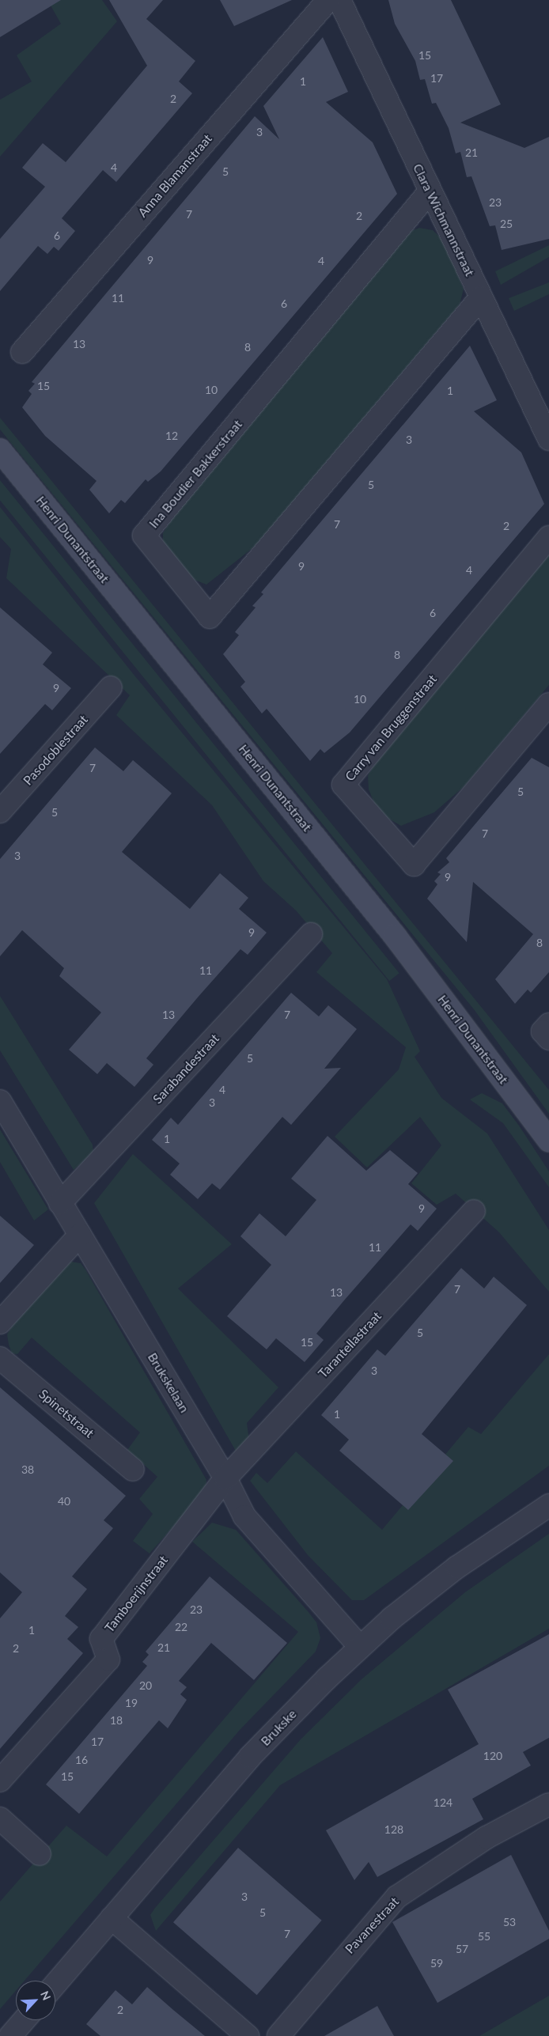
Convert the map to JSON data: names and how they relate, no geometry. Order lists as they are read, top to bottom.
{
  "streets": {
    "street": [
      "Anna Blamanstraat",
      "Clara Wichmannstraat",
      "Ina Boudier Bakkerstraat",
      "Henri Dunantstraat",
      "Carry van Bruggenstraat",
      "Pasodoblestraat",
      "Sarabandestraat",
      "Tarantellastraat",
      "Brukskelaan",
      "Spinetstraat",
      "Tamboerijnstraat",
      "Brukske",
      "Pavanestraat"
    ]
  },
  "crossings": [
    ["Clara Wichmannstraat", "Ina Boudier Bakkerstraat"],
    ["Sarabandestraat", "Brukskelaan"],
    ["Tarantellastraat", "Brukskelaan"],
    ["Tarantellastraat", "Tamboerijnstraat"],
    ["Brukskelaan", "Tamboerijnstraat"],
    ["Brukskelaan", "Brukske"]
  ],
  "house_numbers": [
    "15",
    "17",
    "1",
    "2",
    "3",
    "21",
    "4",
    "5",
    "23",
    "7",
    "2",
    "25",
    "6",
    "9",
    "4",
    "11",
    "6",
    "13",
    "8",
    "15",
    "10",
    "1",
    "12",
    "3",
    "5",
    "7",
    "2",
    "9",
    "4",
    "6",
    "8",
    "9",
    "10",
    "7",
    "5",
    "5",
    "7",
    "3",
    "9",
    "9",
    "8",
    "11",
    "13",
    "7",
    "5",
    "4",
    "3",
    "1",
    "9",
    "11",
    "7",
    "13",
    "5",
    "15",
    "3",
    "1",
    "38",
    "40",
    "23",
    "22",
    "1",
    "21",
    "2",
    "20",
    "19",
    "18",
    "17",
    "120",
    "16",
    "15",
    "124",
    "128",
    "3",
    "5",
    "53",
    "7",
    "55",
    "57",
    "59",
    "2"
  ],
  "north": "top right"
}
